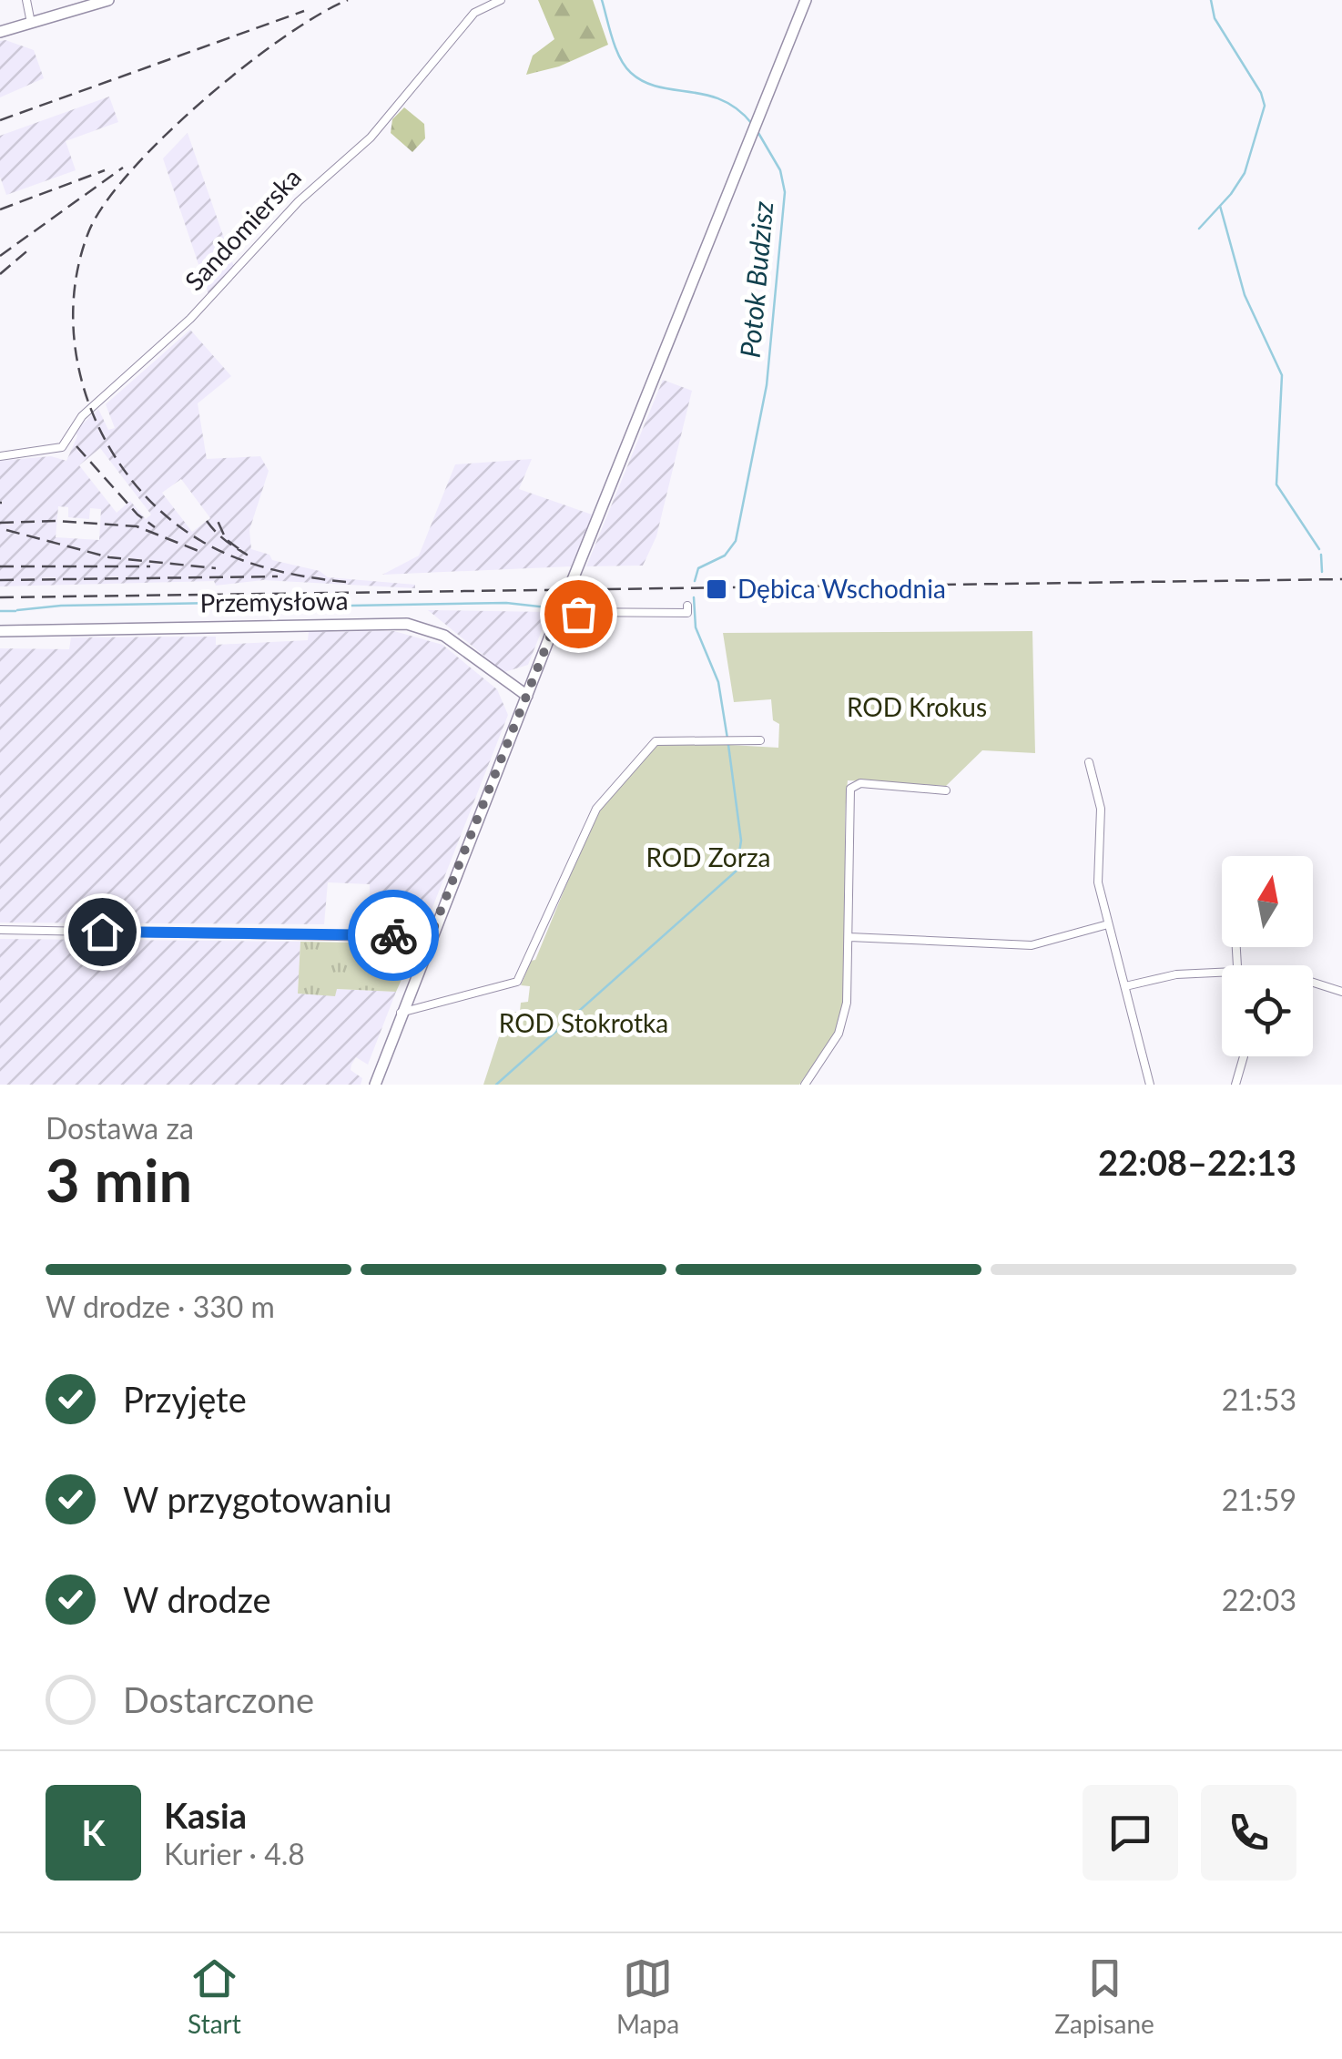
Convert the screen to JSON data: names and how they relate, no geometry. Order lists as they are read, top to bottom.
{
  "streets": {
    "street": ["Sandomierska", "Przemysłowa"]
  },
  "water": ["Potok Budzisz"],
  "parks": ["ROD Krokus", "ROD Zorza", "ROD Stokrotka"],
  "places": {
    "transit": ["Dębica Wschodnia"]
  },
  "north": "top",
  "page": {
    "heading": ["3 min", "Dostawa za", "22:08–22:13"],
    "panel": ["Kasia", "Kurier · 4.8"],
    "bar": "W drodze · 330 m",
    "list": [
      ["Przyjęte", "21:53"],
      ["W przygotowaniu", "21:59"],
      ["W drodze", "22:03"],
      "Dostarczone"
    ],
    "round": "K",
    "tabs": ["Start", "Mapa", "Zapisane"]
  }
}
